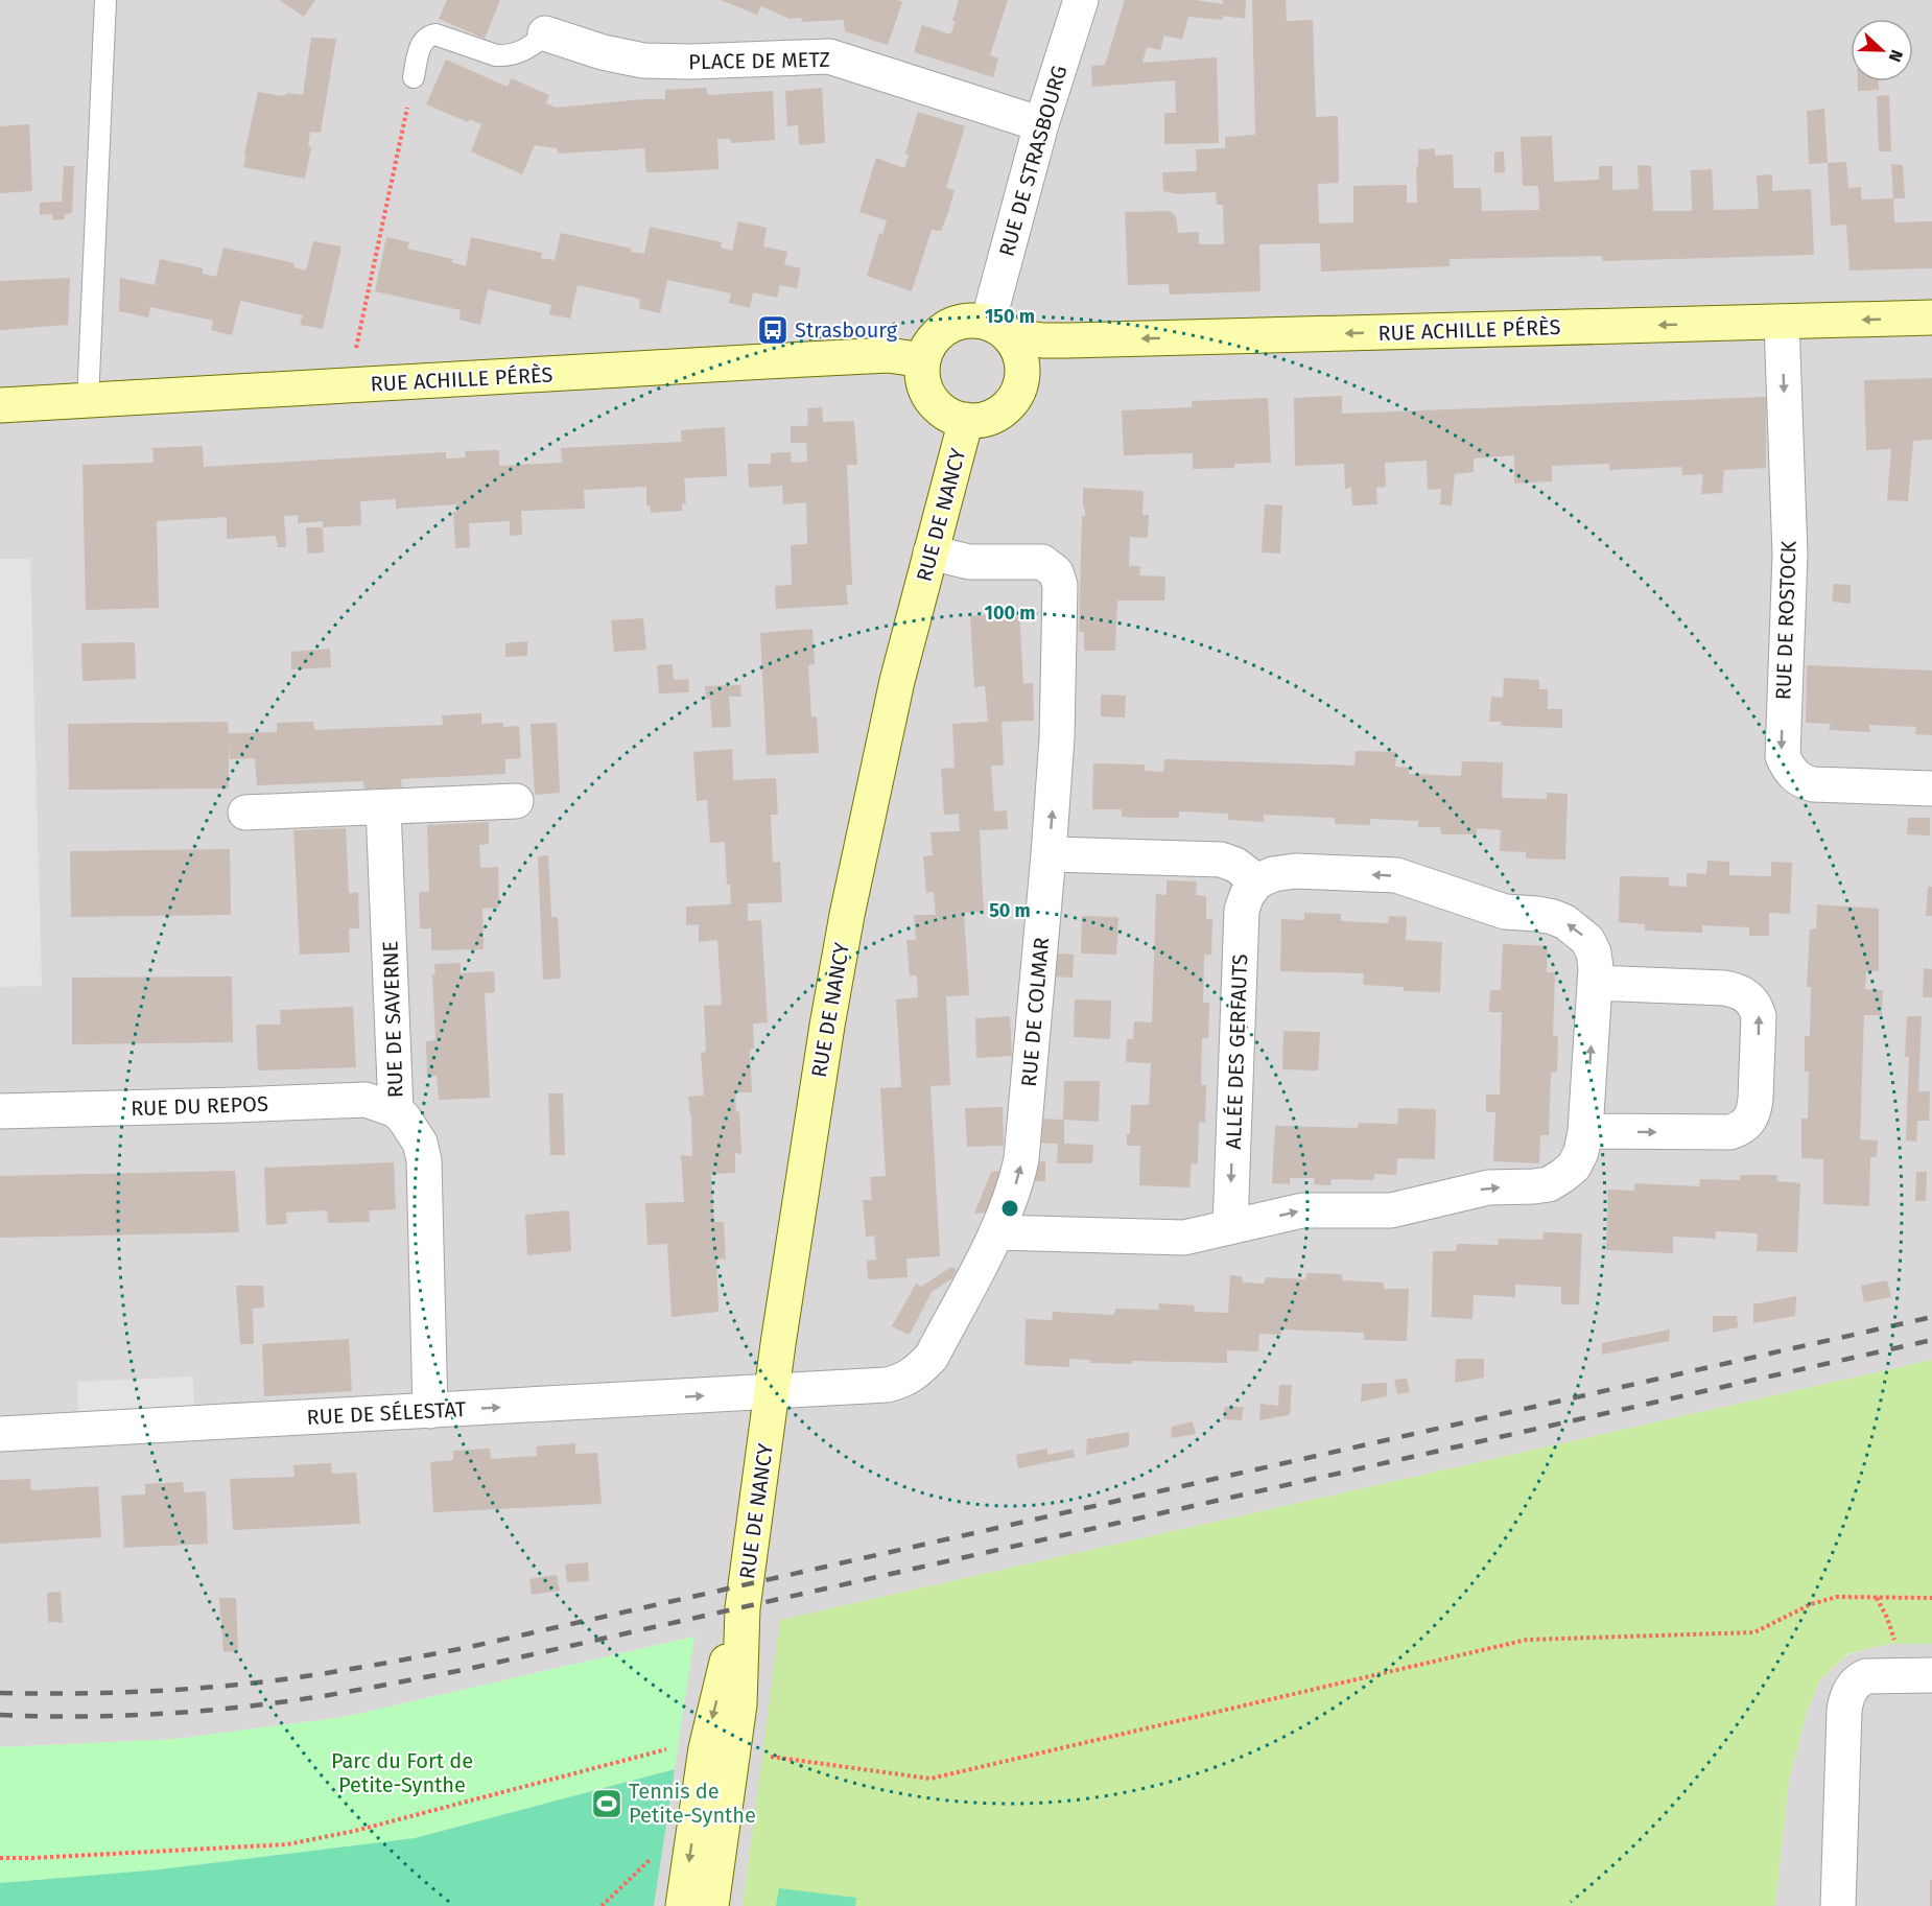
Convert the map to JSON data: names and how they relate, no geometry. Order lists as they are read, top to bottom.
{
  "streets": {
    "street": [
      "PLACE DE METZ",
      "RUE DE STRASBOURG",
      "RUE ACHILLE PÉRÈS",
      "RUE DE NANCY",
      "RUE DE ROSTOCK",
      "RUE DE COLMAR",
      "RUE DE SAVERNE",
      "ALLÉE DES GERFAUTS",
      "RUE DU REPOS",
      "RUE DE SÉLESTAT"
    ]
  },
  "crossings": [
    ["PLACE DE METZ", "RUE DE STRASBOURG"],
    ["RUE DE STRASBOURG", "RUE ACHILLE PÉRÈS"],
    ["RUE DE STRASBOURG", "RUE DE NANCY"],
    ["RUE ACHILLE PÉRÈS", "RUE DE NANCY"],
    ["RUE ACHILLE PÉRÈS", "RUE DE ROSTOCK"],
    ["RUE DE NANCY", "RUE DE COLMAR"],
    ["RUE DE NANCY", "RUE DE SÉLESTAT"],
    ["RUE DE COLMAR", "RUE DE SÉLESTAT"],
    ["RUE DE SAVERNE", "RUE DU REPOS"],
    ["RUE DE SAVERNE", "RUE DE SÉLESTAT"]
  ],
  "one_way": [
    "RUE ACHILLE PÉRÈS",
    "RUE DE ROSTOCK",
    "RUE DE COLMAR",
    "ALLÉE DES GERFAUTS",
    "RUE DE SÉLESTAT"
  ],
  "parks": ["Parc du Fort de Petite-Synthe"],
  "places": {
    "bus stop": ["Strasbourg"],
    "sports": ["Tennis de Petite-Synthe"]
  },
  "north": "right",
  "rings": ["150 m", "100 m", "50 m"]
}
